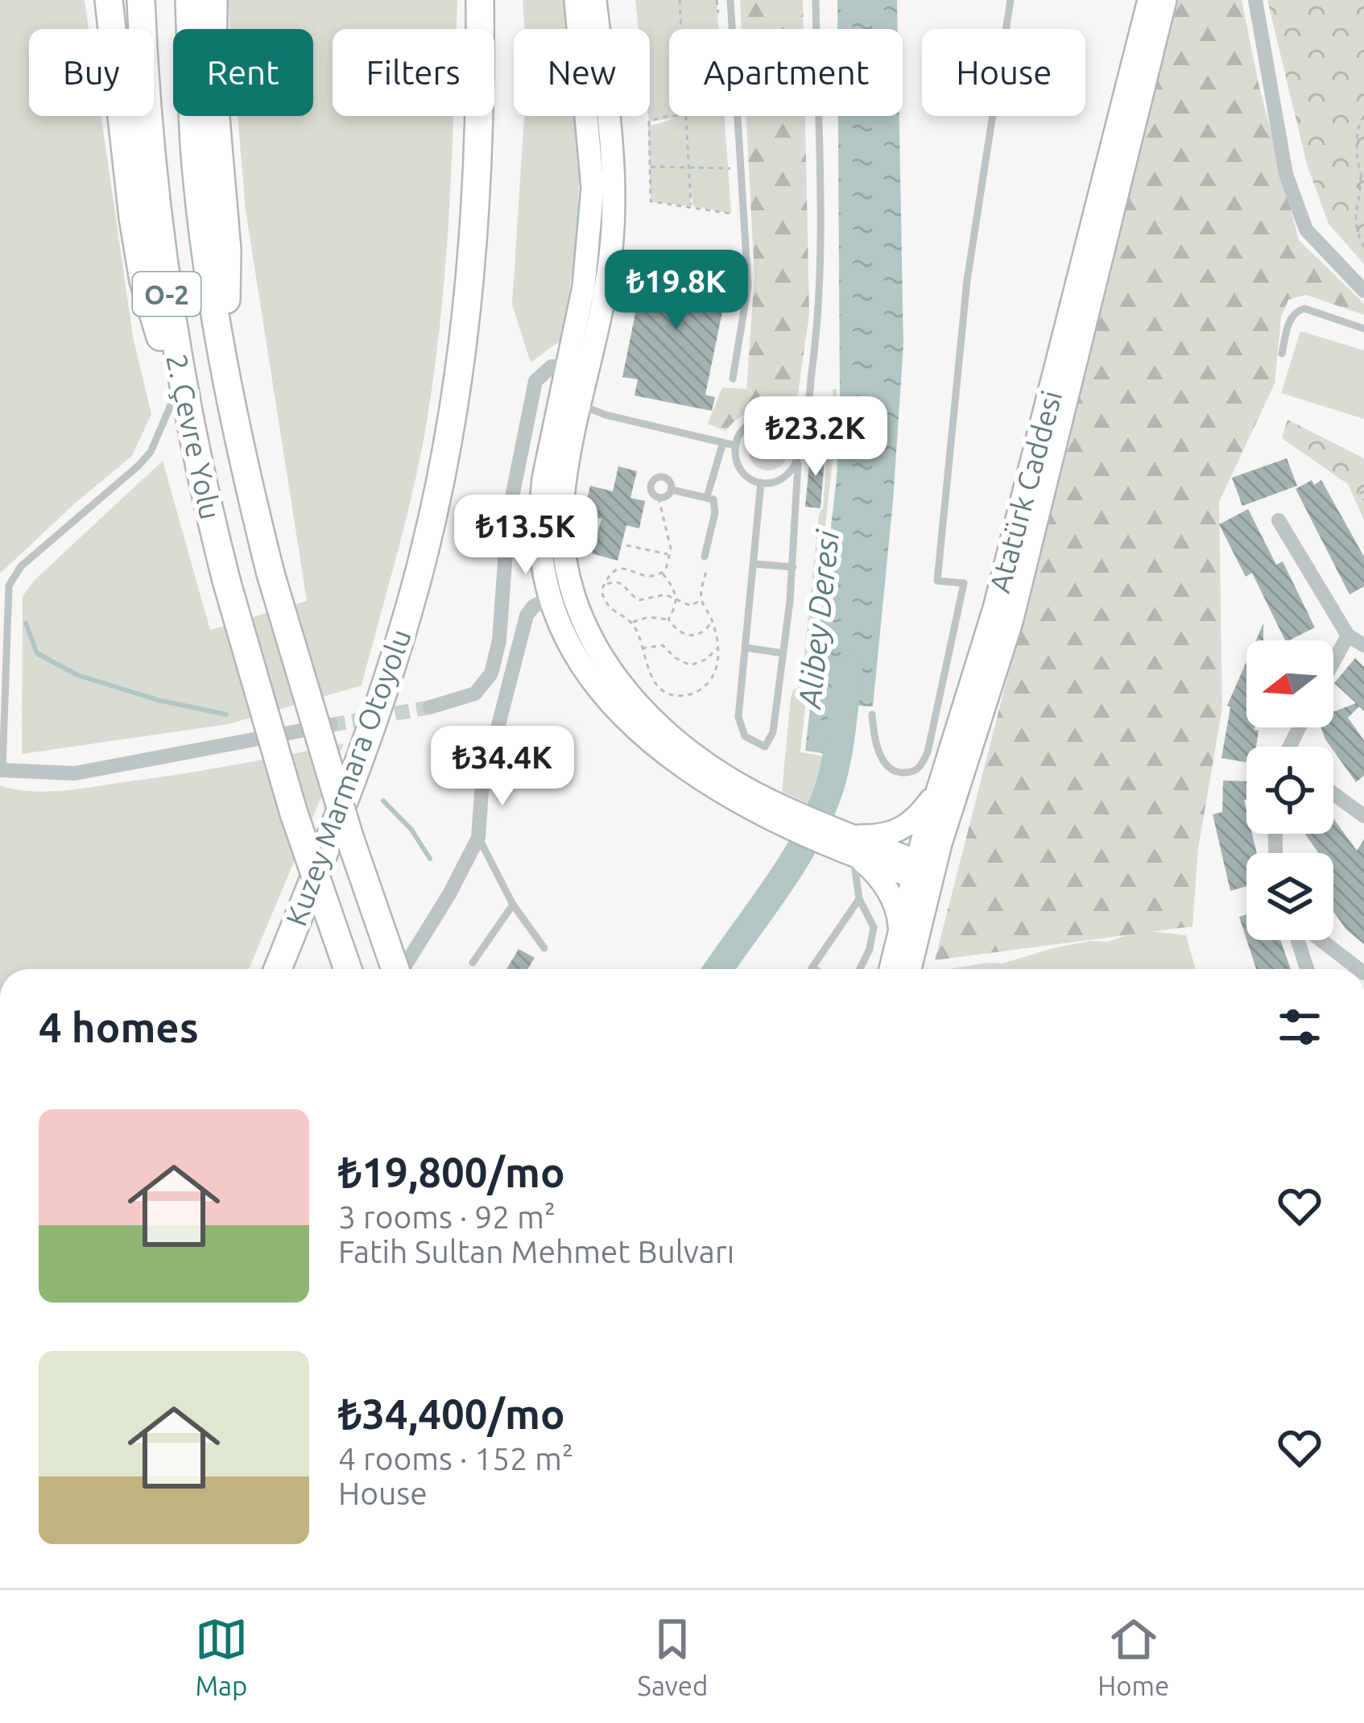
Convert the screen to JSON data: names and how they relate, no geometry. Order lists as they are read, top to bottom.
{
  "streets": {
    "highway": ["O-2", "2. Çevre Yolu", "Kuzey Marmara Otoyolu"],
    "main road": ["Atatürk Caddesi"]
  },
  "water": ["Alibey Deresi"],
  "north": "left",
  "page": {
    "chip": [
      "Buy",
      "Rent",
      "Filters",
      "New",
      "Apartment",
      "House"
    ],
    "price": [
      "₺19.8K",
      "₺23.2K",
      "₺13.5K",
      "₺34.4K"
    ],
    "heading": "4 homes",
    "list": [
      {
        "name": "₺19,800/mo",
        "note": "3 rooms · 92 m² · Fatih Sultan Mehmet Bulvarı"
      },
      {
        "name": "₺34,400/mo",
        "note": "4 rooms · 152 m² · House"
      }
    ],
    "tabs": ["Map", "Saved", "Home"]
  }
}
